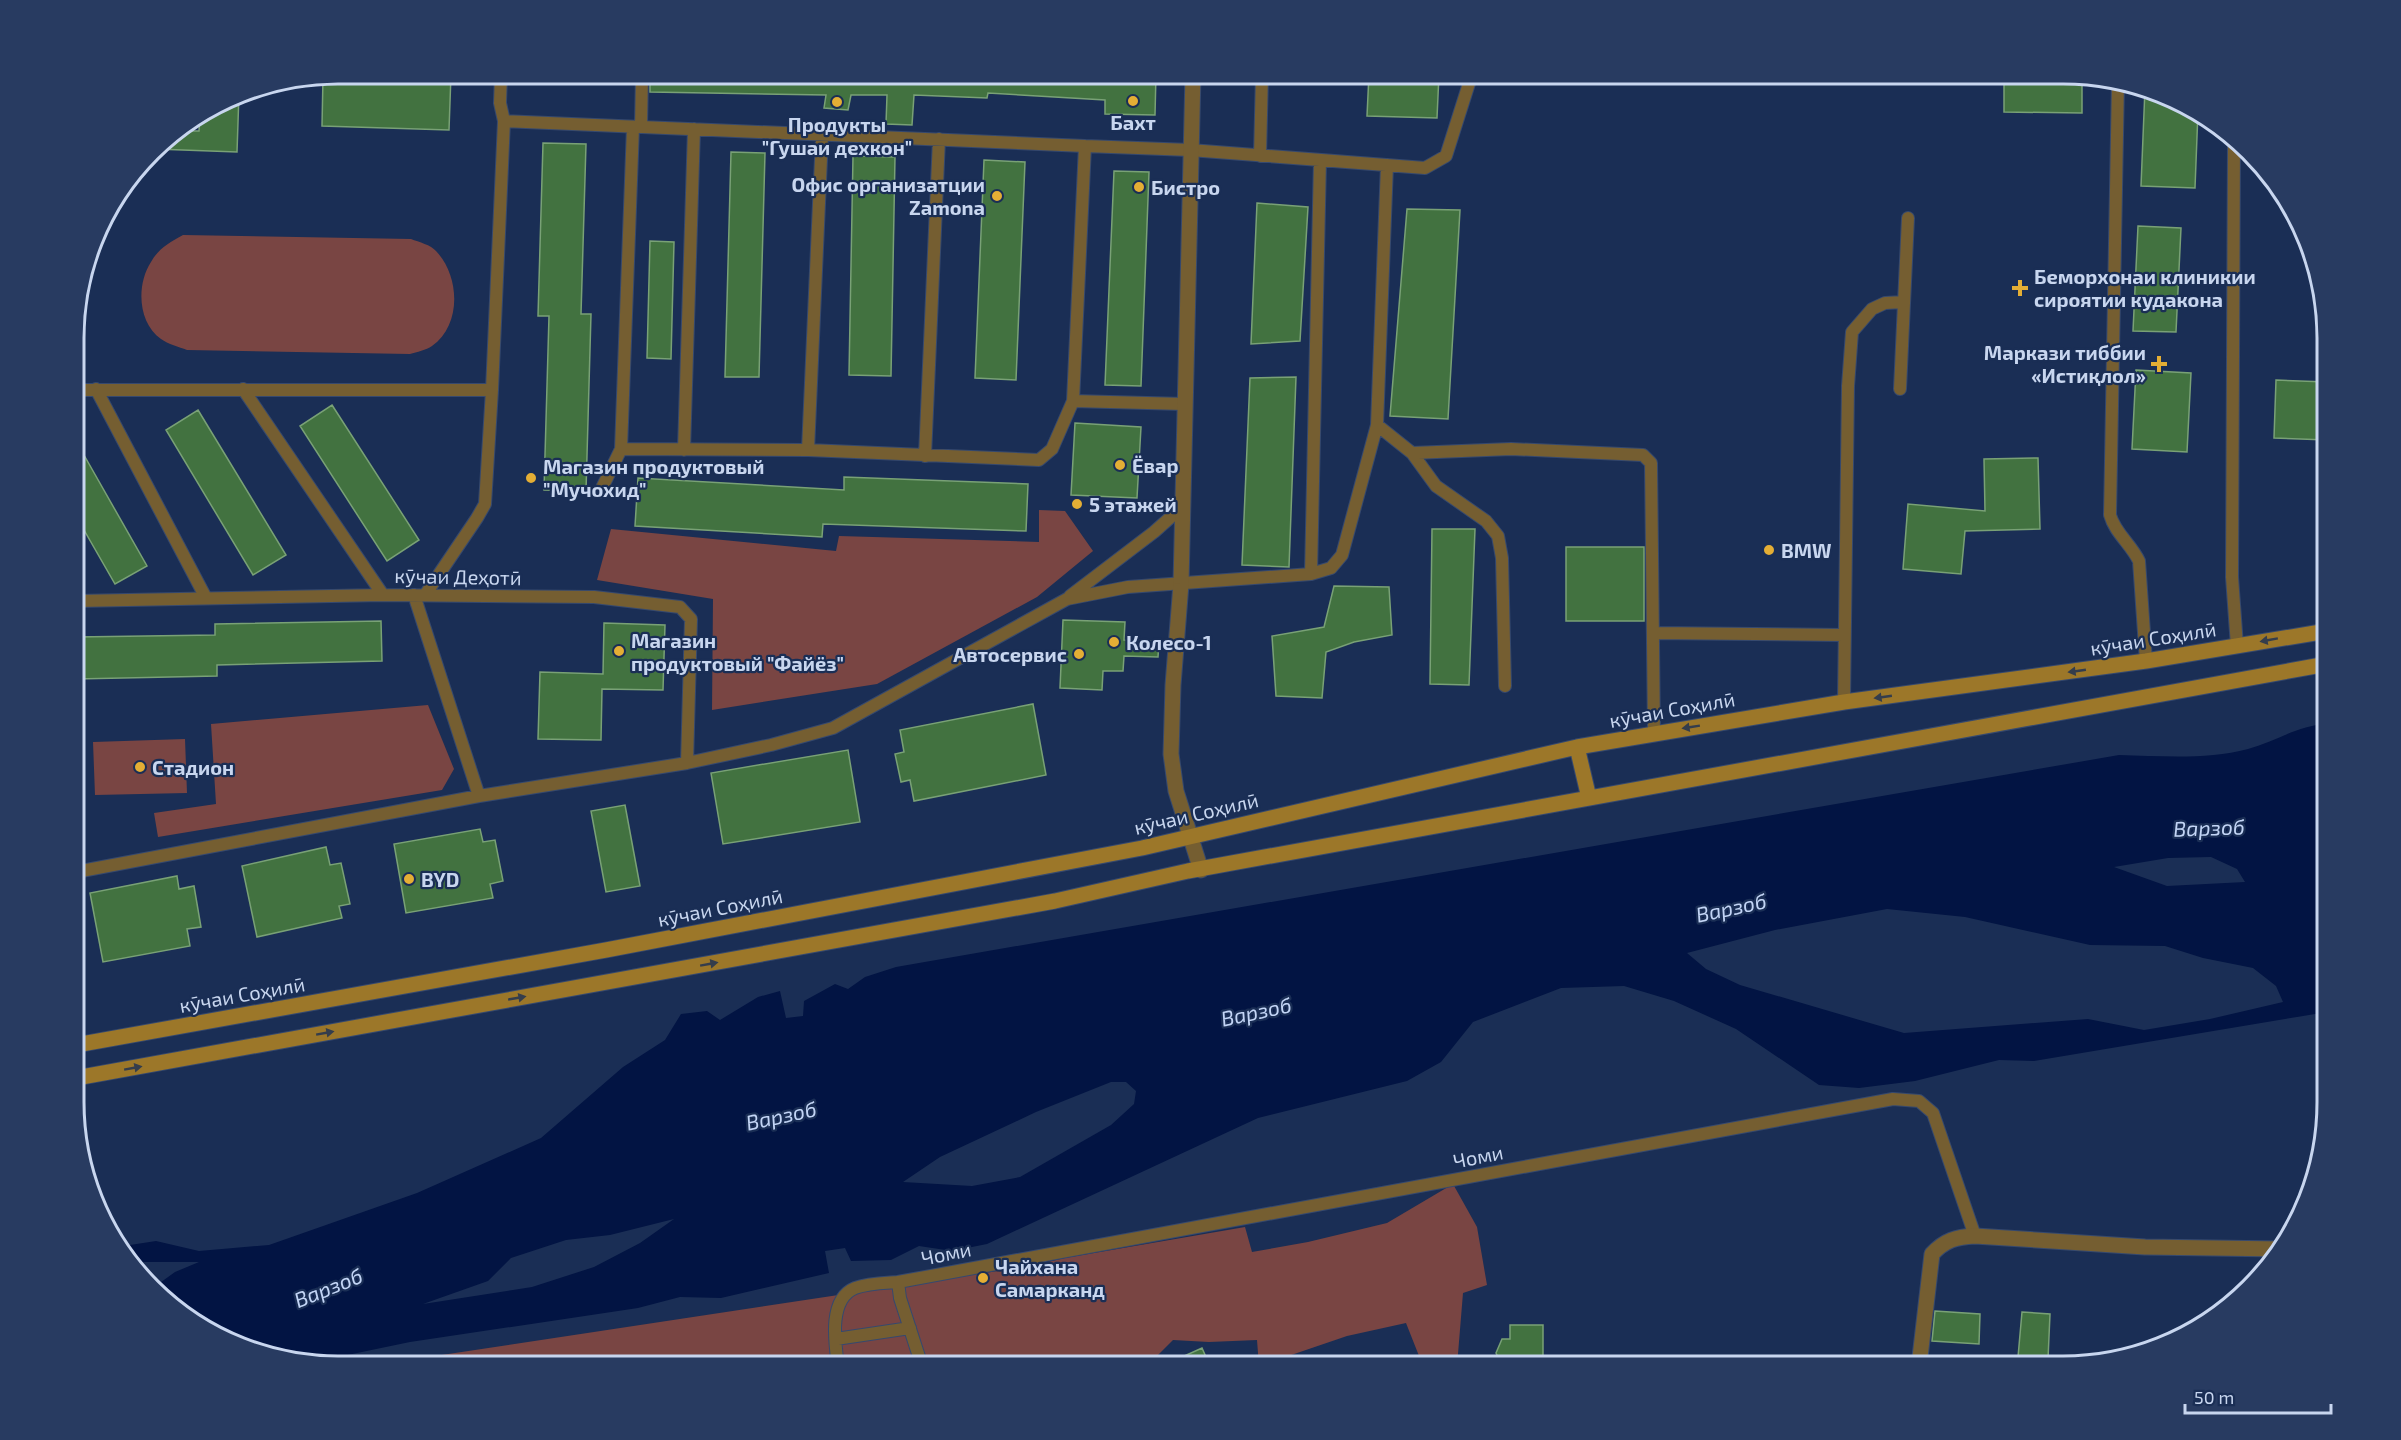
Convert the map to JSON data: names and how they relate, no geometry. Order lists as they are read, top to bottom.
{
  "streets": {
    "main road": ["кӯчаи Соҳилӣ"],
    "lane": ["кӯчаи Деҳотӣ", "Чоми"]
  },
  "water": ["Варзоб"],
  "places": {
    "other": [
      "Бахт",
      "Продукты \"Гушаи дехкон\"",
      "Бистро",
      "Офис организатции Zamona",
      "Ёвар",
      "Магазин продуктовый \"Мучохид\"",
      "5 этажей",
      "BMW",
      "Колесо-1",
      "Магазин продуктовый \"Файёз\"",
      "Автосервис",
      "Стадион",
      "BYD",
      "Чайхана Самарканд"
    ],
    "health": ["Беморхонаи клиникии сироятии кудакона", "Маркази тиббии «Истиқлол»"]
  },
  "scale_bar": "50 m"
}
